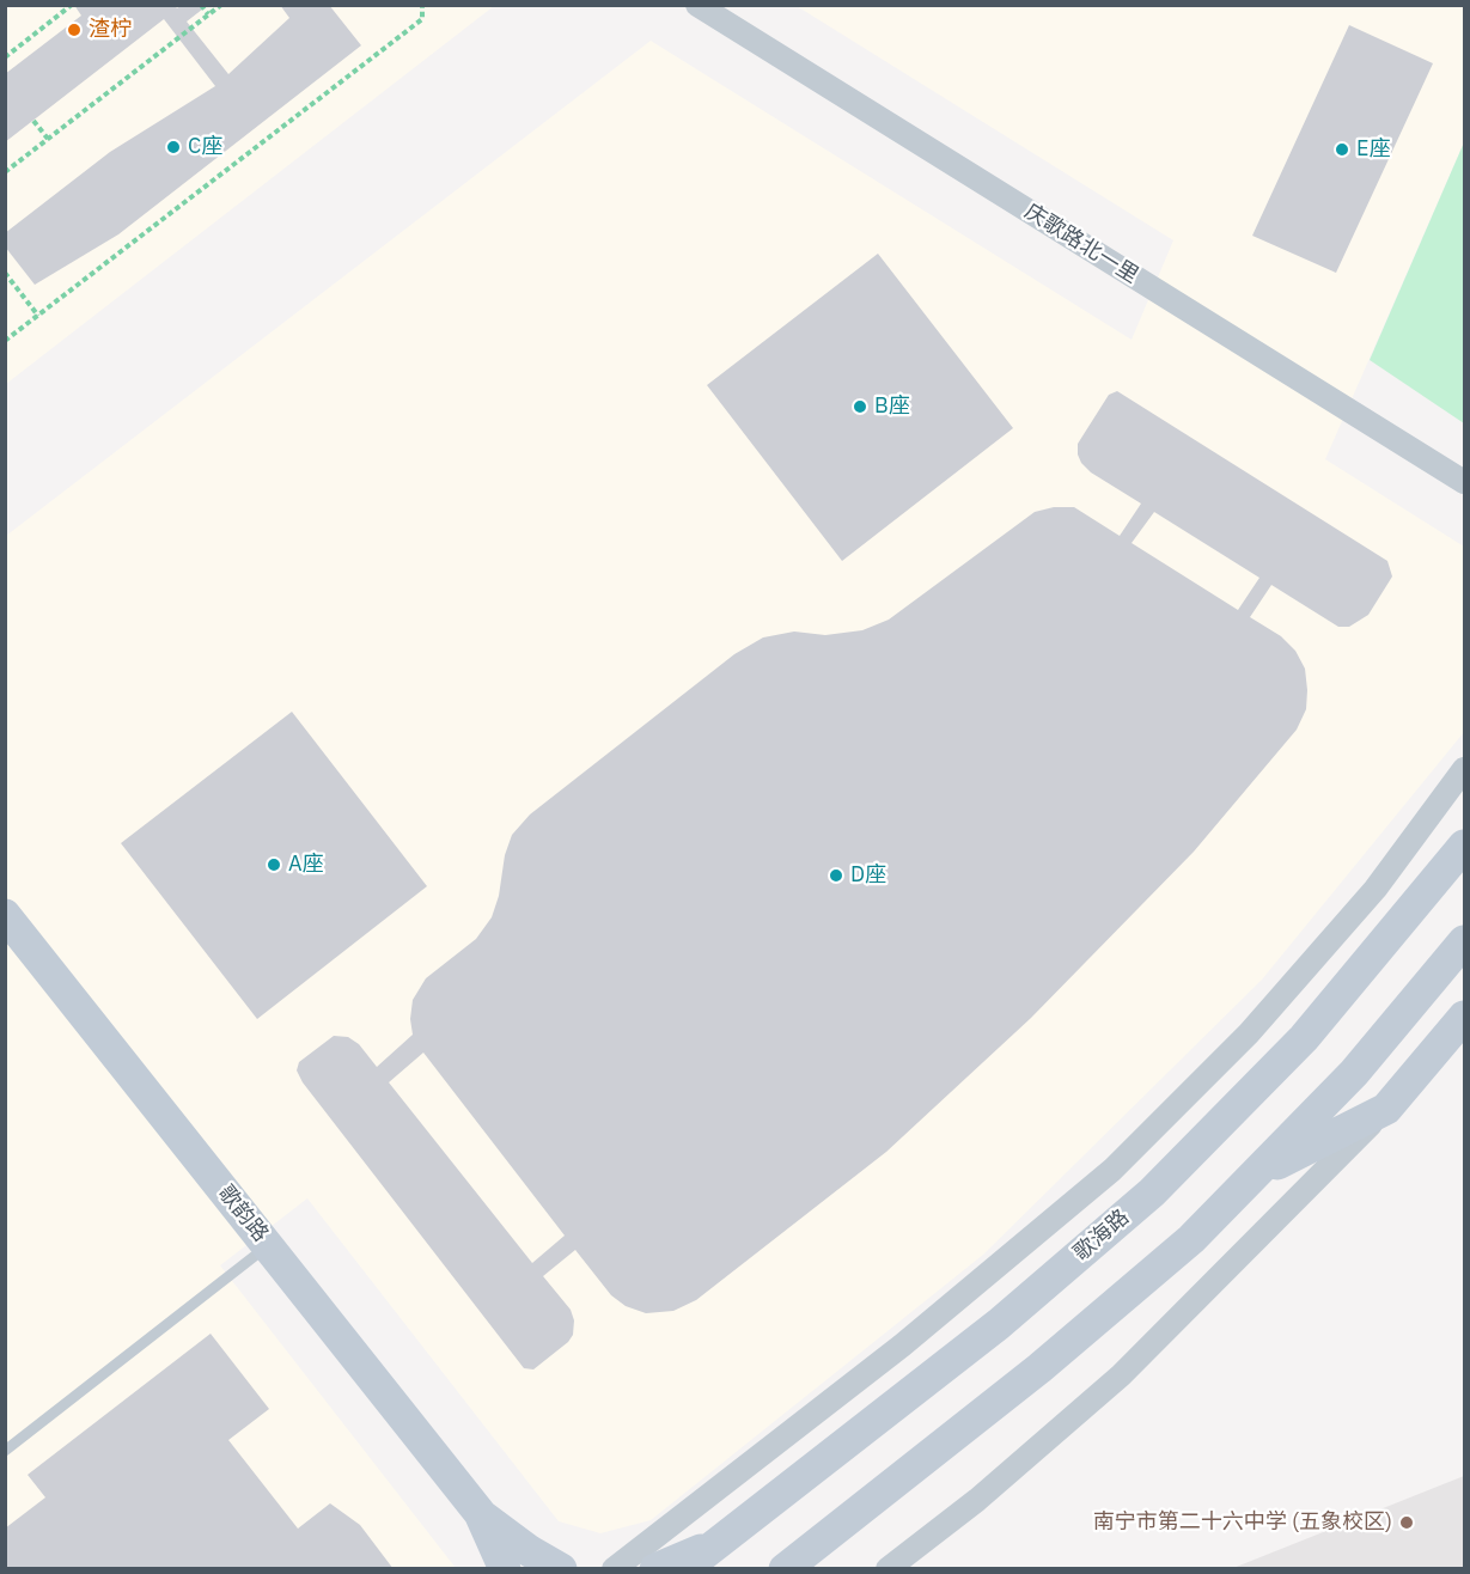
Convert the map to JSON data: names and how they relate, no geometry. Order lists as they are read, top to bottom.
{
  "streets": {
    "main road": ["歌韵路", "歌海路"],
    "street": ["庆歌路北一里"]
  },
  "places": [
    "渣柠",
    "C座",
    "E座",
    "B座",
    "A座",
    "D座",
    "南宁市第二十六中学 (五象校区)"
  ]
}
